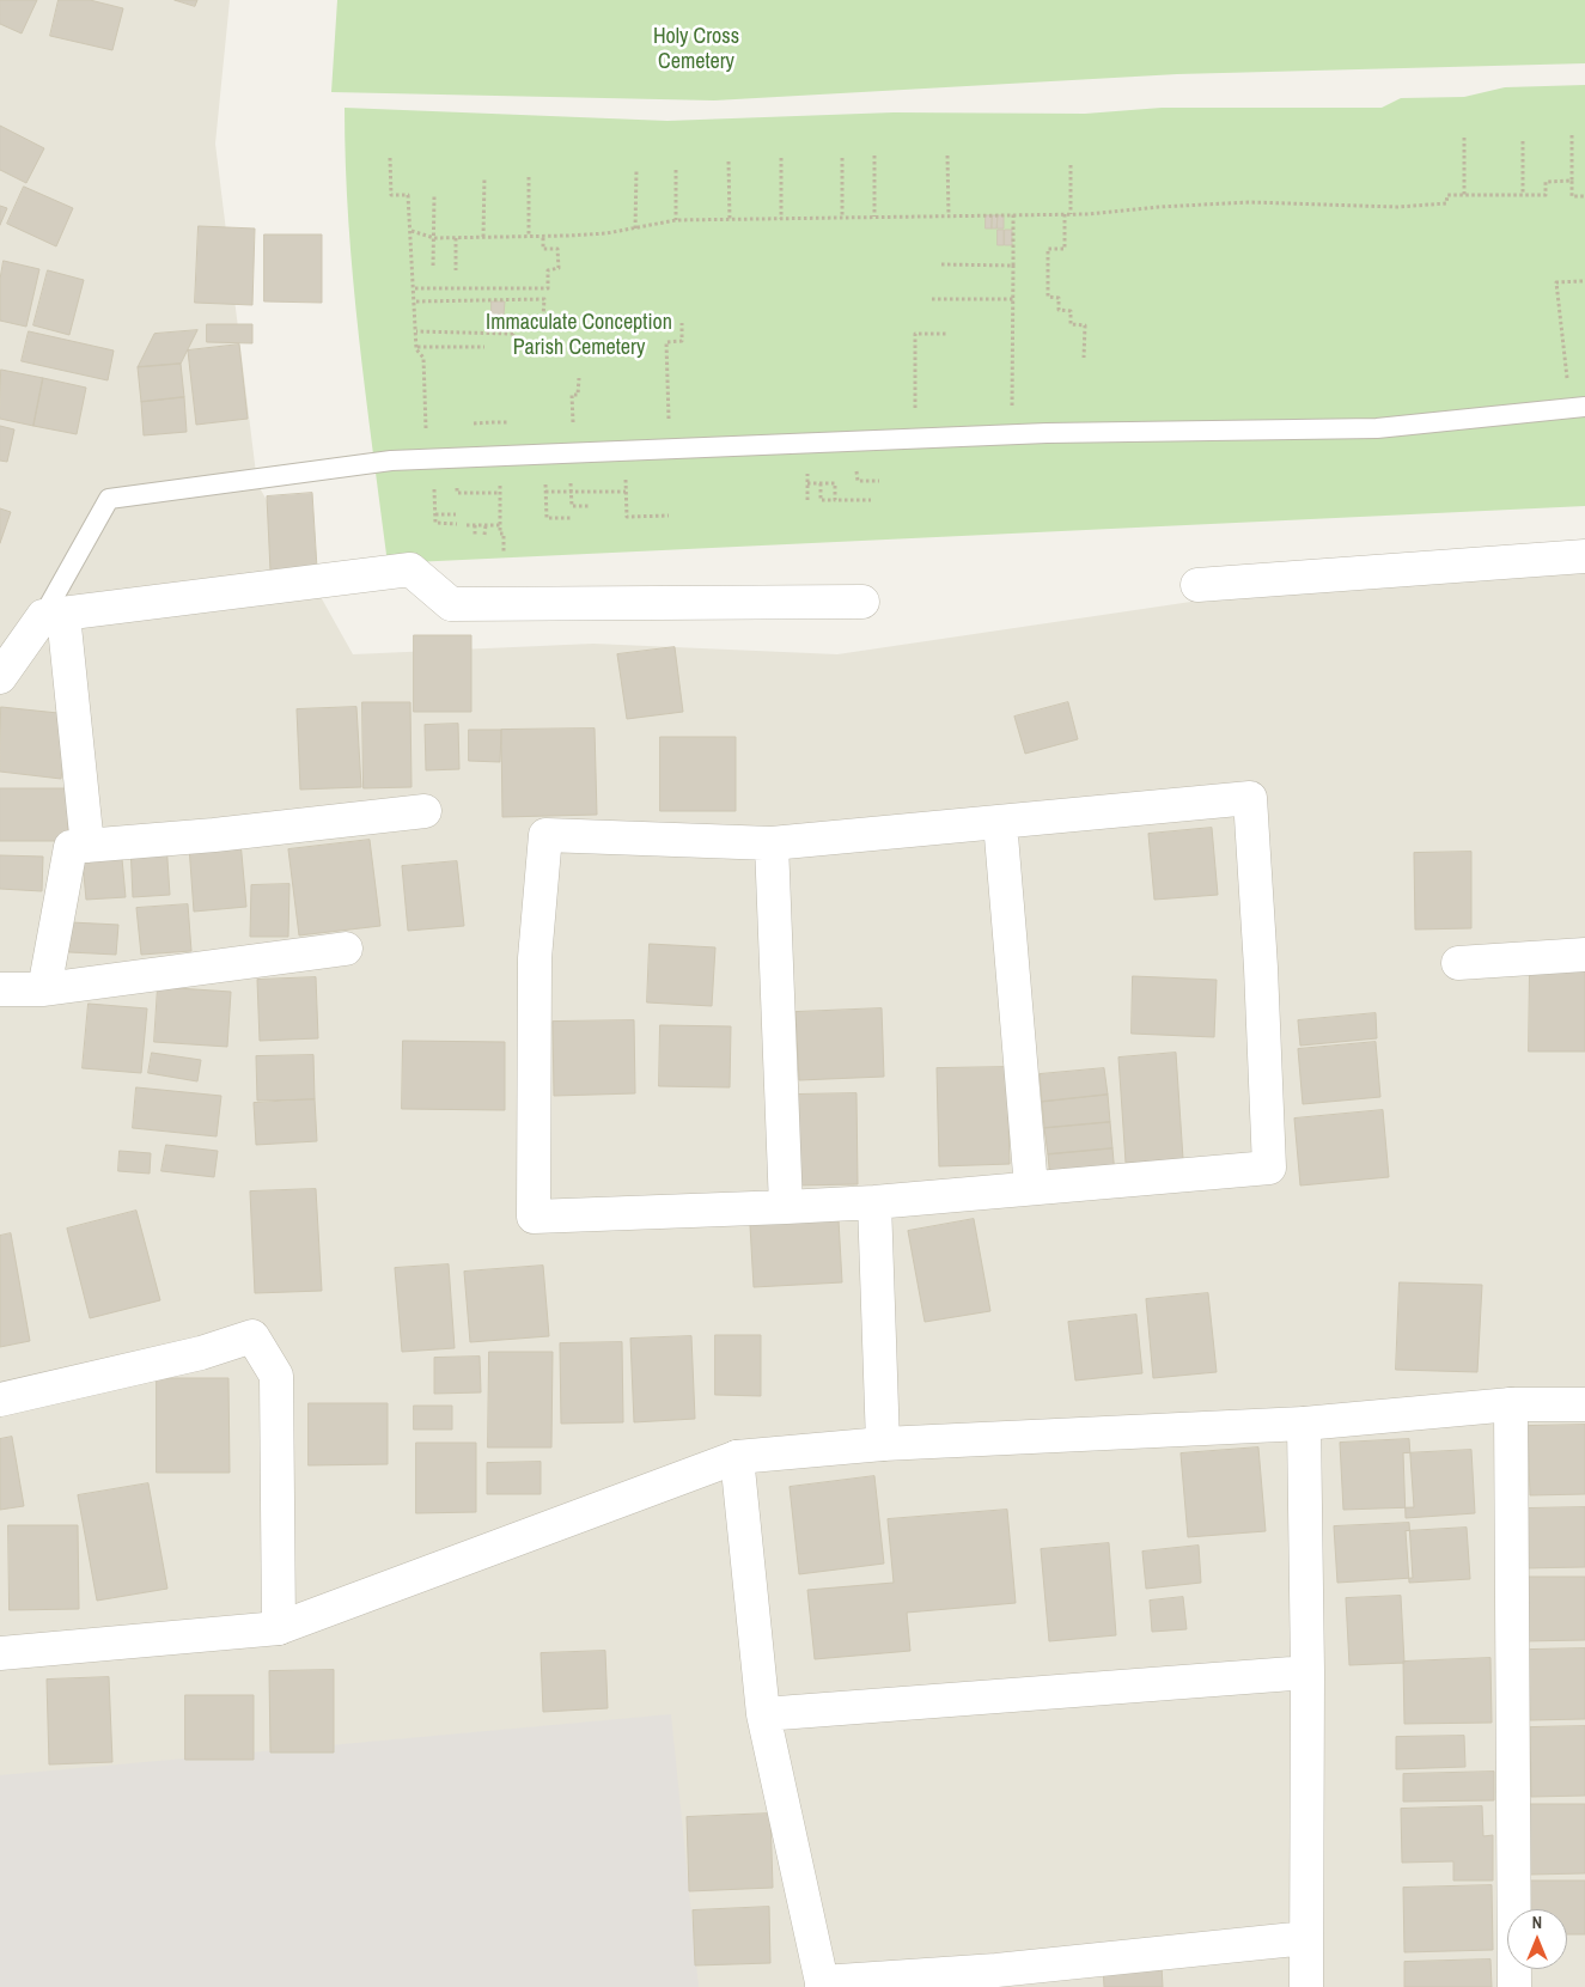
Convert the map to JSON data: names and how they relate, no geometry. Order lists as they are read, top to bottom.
{
  "parks": ["Holy Cross Cemetery", "Immaculate Conception Parish Cemetery"],
  "north": "top"
}
